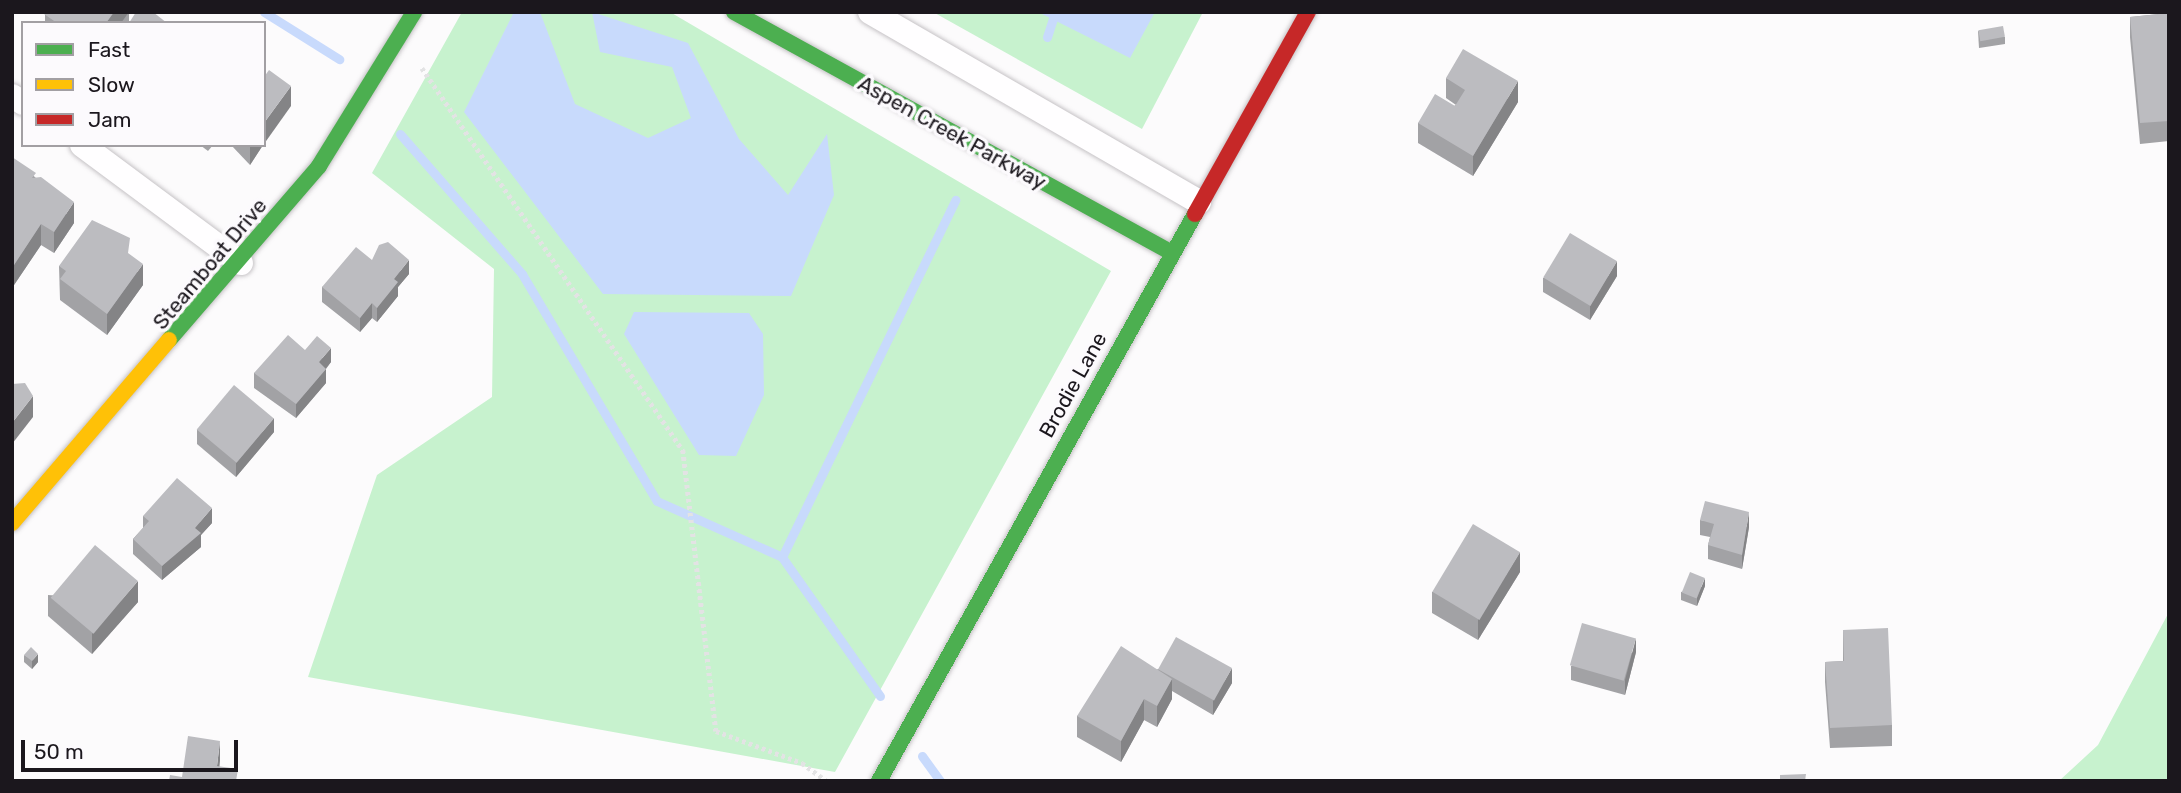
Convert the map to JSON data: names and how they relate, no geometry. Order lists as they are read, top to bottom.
{
  "streets": {
    "street": ["Aspen Creek Parkway", "Steamboat Drive", "Brodie Lane"]
  },
  "crossings": [
    ["Aspen Creek Parkway", "Brodie Lane"]
  ],
  "legend": ["Fast", "Slow", "Jam"],
  "scale_bar": "50 m"
}
